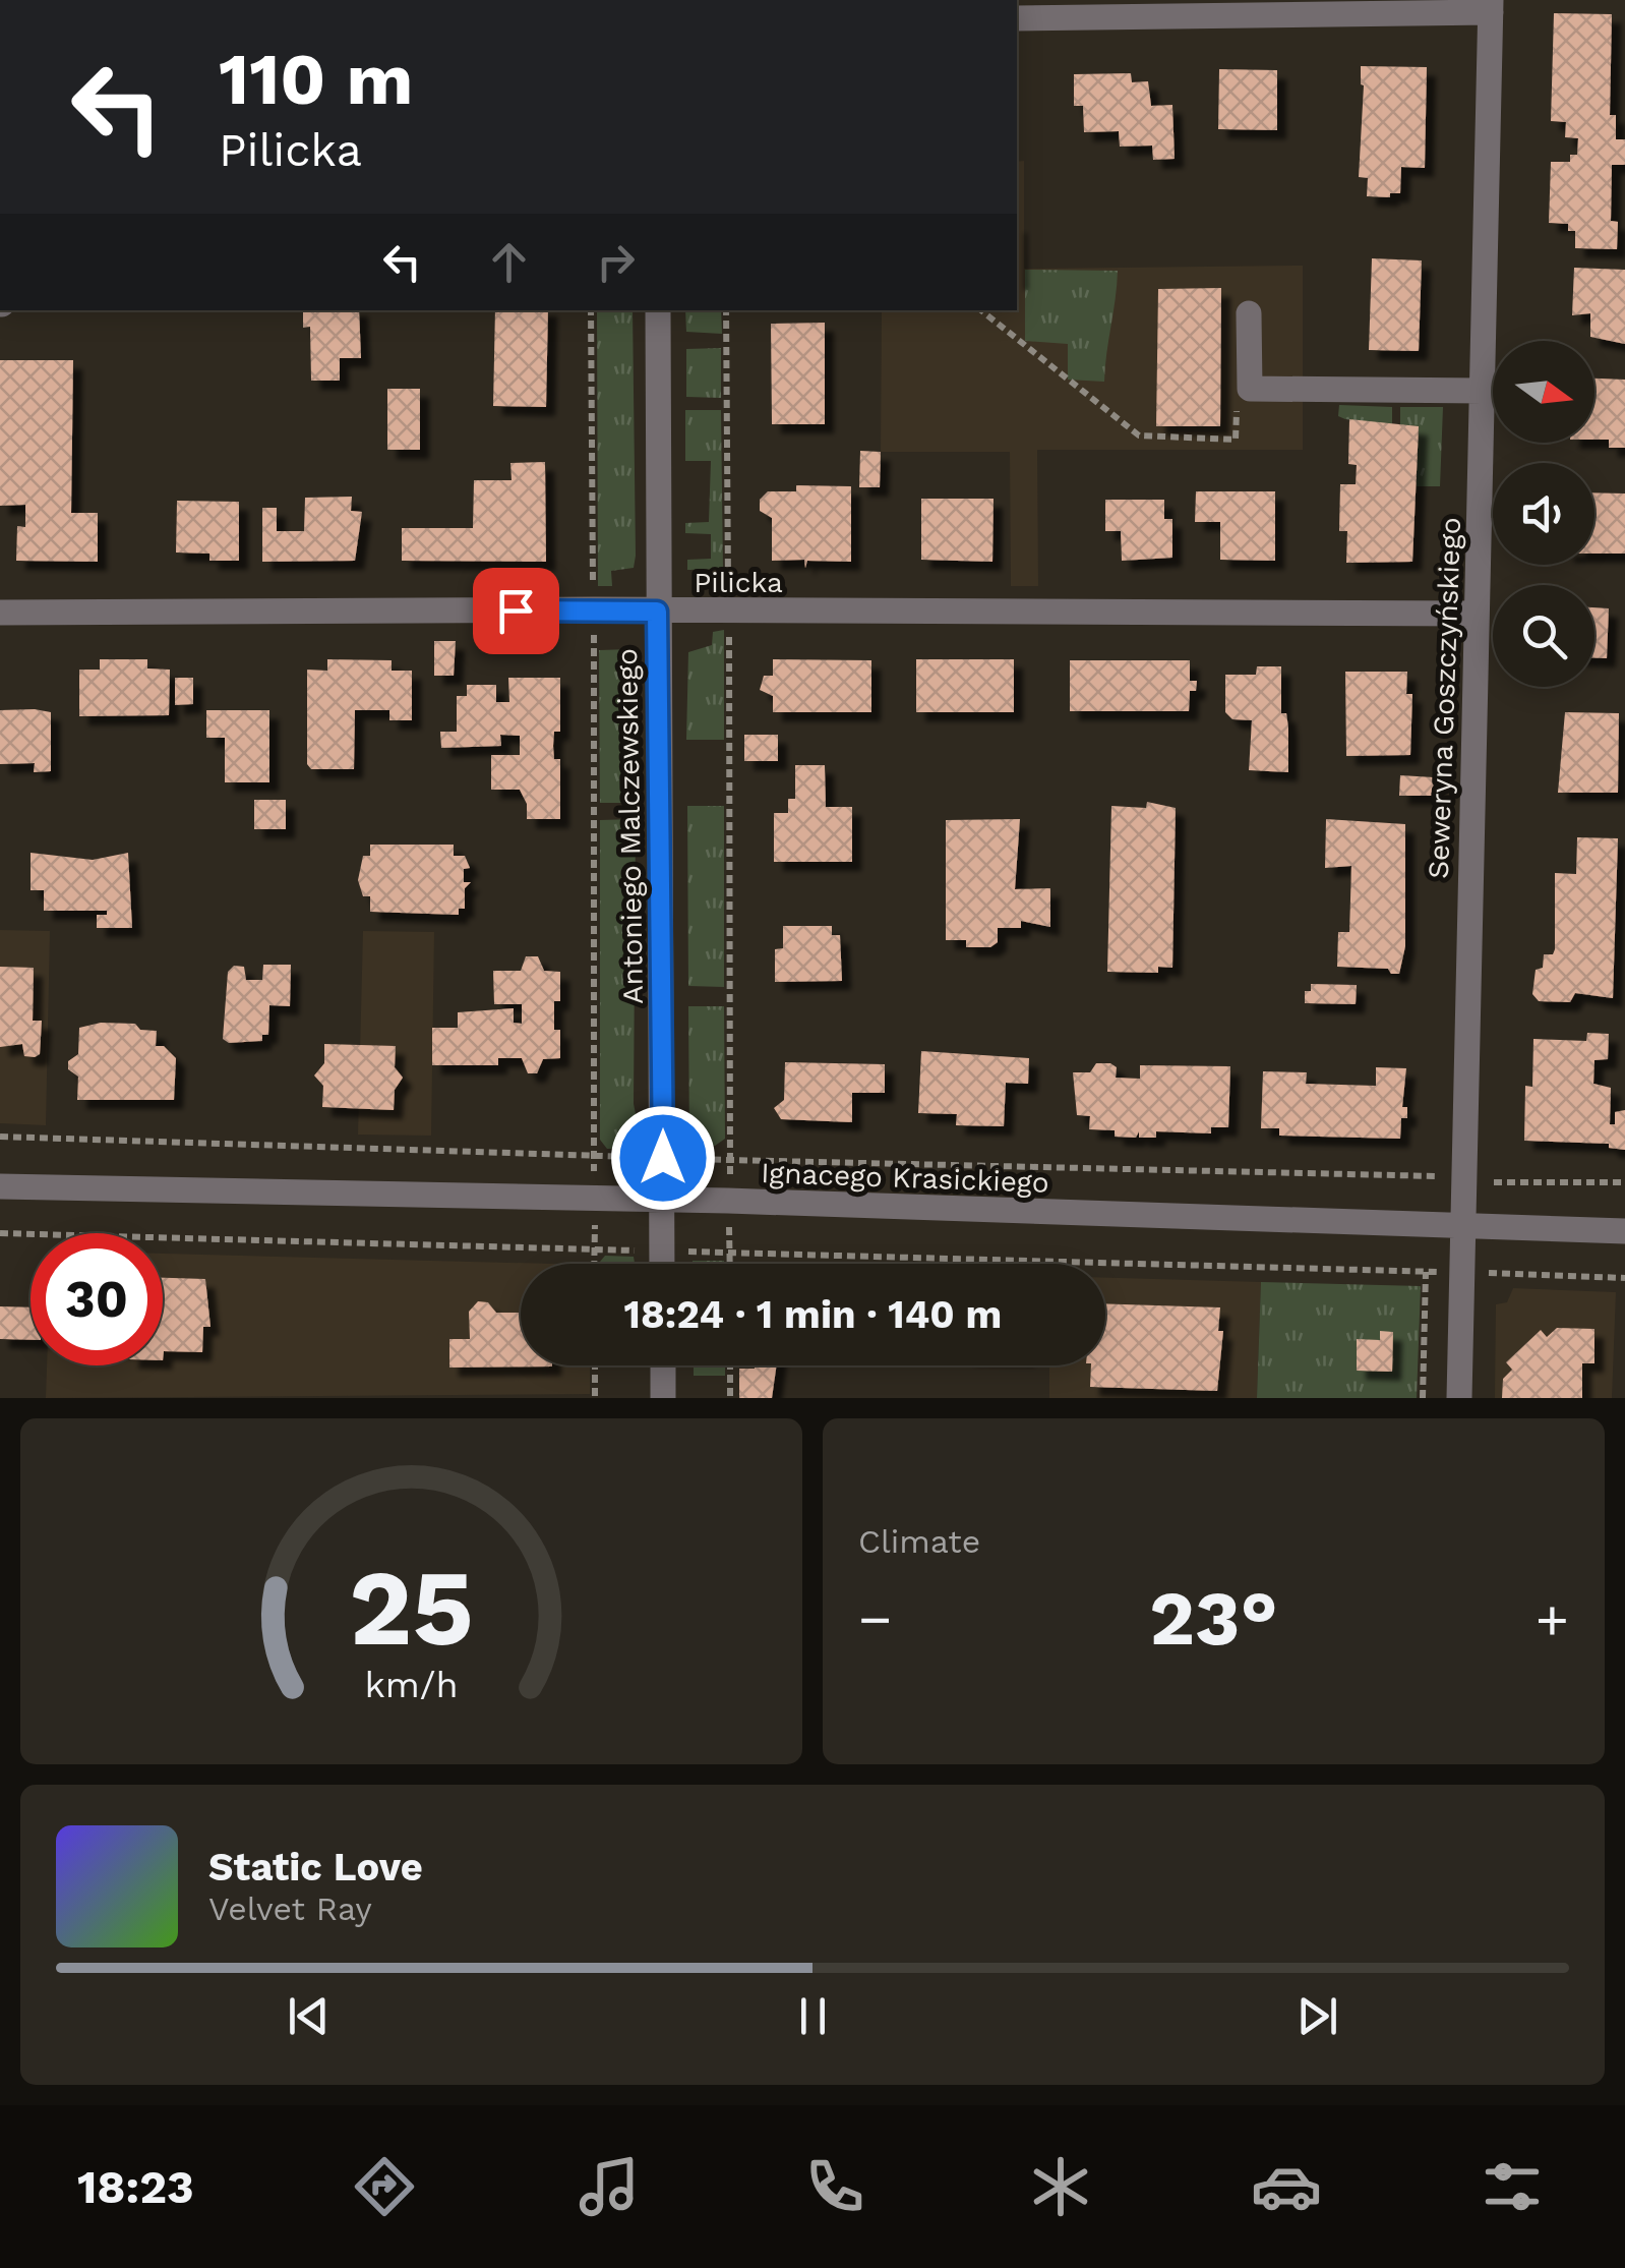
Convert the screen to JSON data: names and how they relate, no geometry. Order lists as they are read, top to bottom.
{
  "streets": {
    "street": [
      "Pilicka",
      "Seweryna Goszczyńskiego",
      "Antoniego Malczewskiego",
      "Ignacego Krasickiego"
    ]
  },
  "crossings": [
    ["Pilicka", "Seweryna Goszczyńskiego"],
    ["Pilicka", "Antoniego Malczewskiego"],
    ["Seweryna Goszczyńskiego", "Ignacego Krasickiego"],
    ["Antoniego Malczewskiego", "Ignacego Krasickiego"]
  ],
  "north": "right",
  "page": {
    "turn": ["110 m", "Pilicka"],
    "limit": "30",
    "trip": "18:24 · 1 min · 140 m",
    "tile": "Climate",
    "heat": ["−", "23°", "+"],
    "song": ["Static Love", "Velvet Ray"],
    "tabs": "18:23",
    "gauge": ["25", "km/h"]
  }
}
